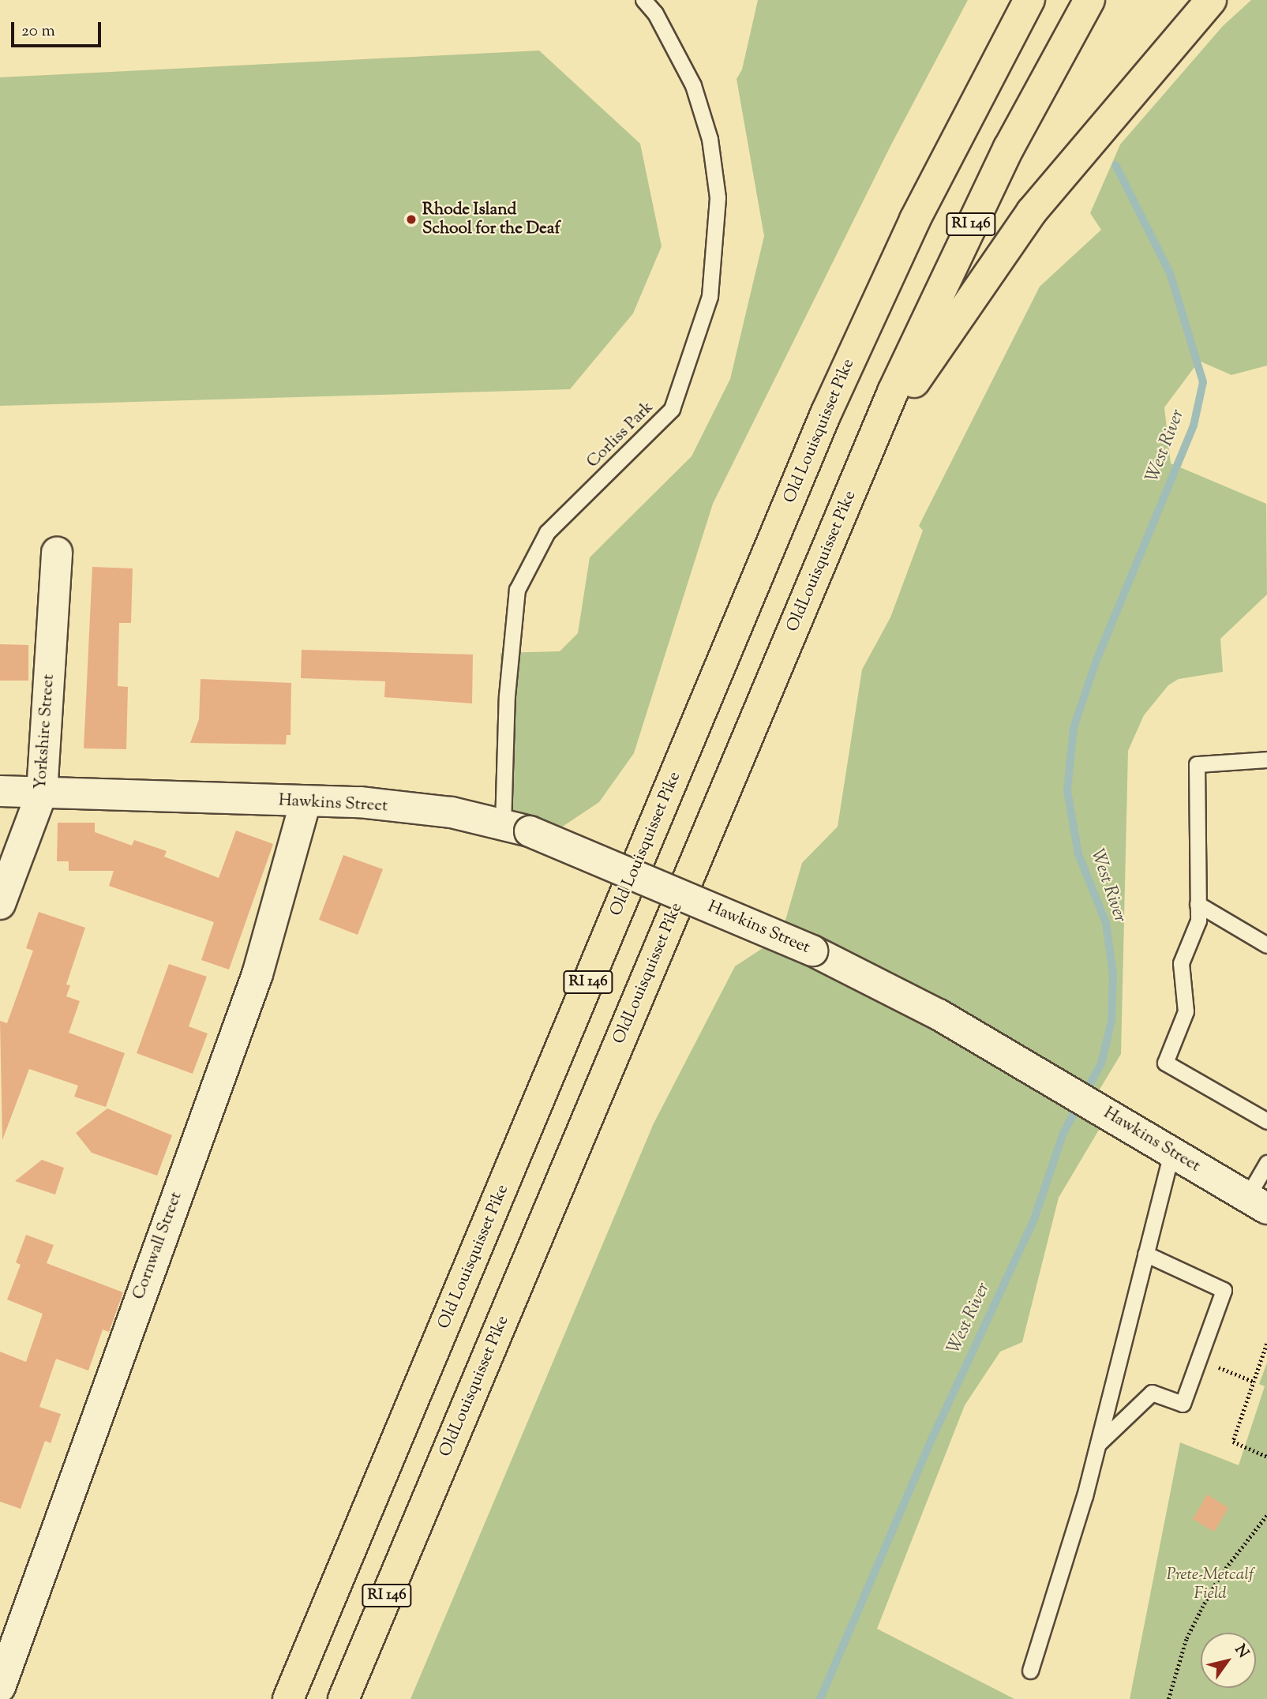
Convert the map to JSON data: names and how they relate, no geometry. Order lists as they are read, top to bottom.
{
  "streets": {
    "highway": ["RI 146", "Old Louisquisset Pike", "OldLouisquisset Pike"],
    "street": ["Yorkshire Street", "Hawkins Street", "Cornwall Street"],
    "lane": ["Corliss Park"]
  },
  "crossings": [
    ["RI 146", "OldLouisquisset Pike"],
    ["Corliss Park", "Hawkins Street"],
    ["Yorkshire Street", "Hawkins Street"],
    ["Hawkins Street", "Cornwall Street"]
  ],
  "water": ["West River"],
  "parks": ["Prete-Metcalf Field"],
  "places": ["Rhode Island School for the Deaf"],
  "scale_bar": "20 m",
  "north": "top right"
}
